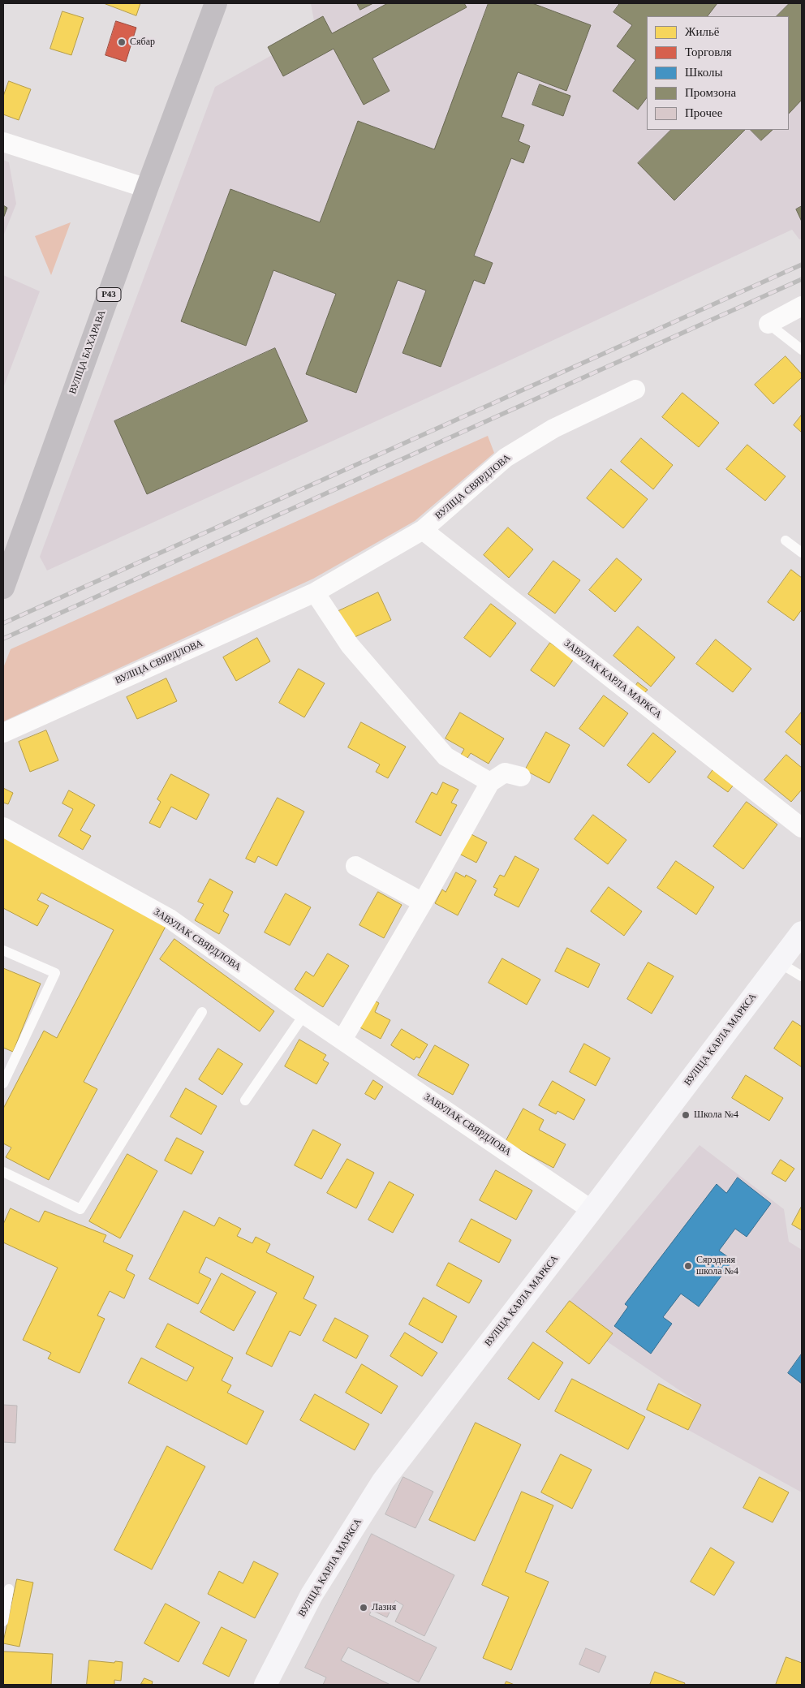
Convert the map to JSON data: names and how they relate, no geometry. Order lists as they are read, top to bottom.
{
  "streets": {
    "main road": ["Р43", "ВУЛІЦА БАХАРАВА", "ВУЛІЦА КАРЛА МАРКСА"],
    "street": ["ВУЛІЦА СВЯРДЛОВА", "ЗАВУЛАК КАРЛА МАРКСА", "ЗАВУЛАК СВЯРДЛОВА"]
  },
  "crossings": [
    ["ВУЛІЦА СВЯРДЛОВА", "ЗАВУЛАК КАРЛА МАРКСА"],
    ["ЗАВУЛАК СВЯРДЛОВА", "ВУЛІЦА КАРЛА МАРКСА"]
  ],
  "places": [
    "Сябар",
    "Школа №4",
    "Сярэдняя школа №4",
    "Лазня"
  ],
  "legend": [
    "Жильё",
    "Торговля",
    "Школы",
    "Промзона",
    "Прочее"
  ]
}
